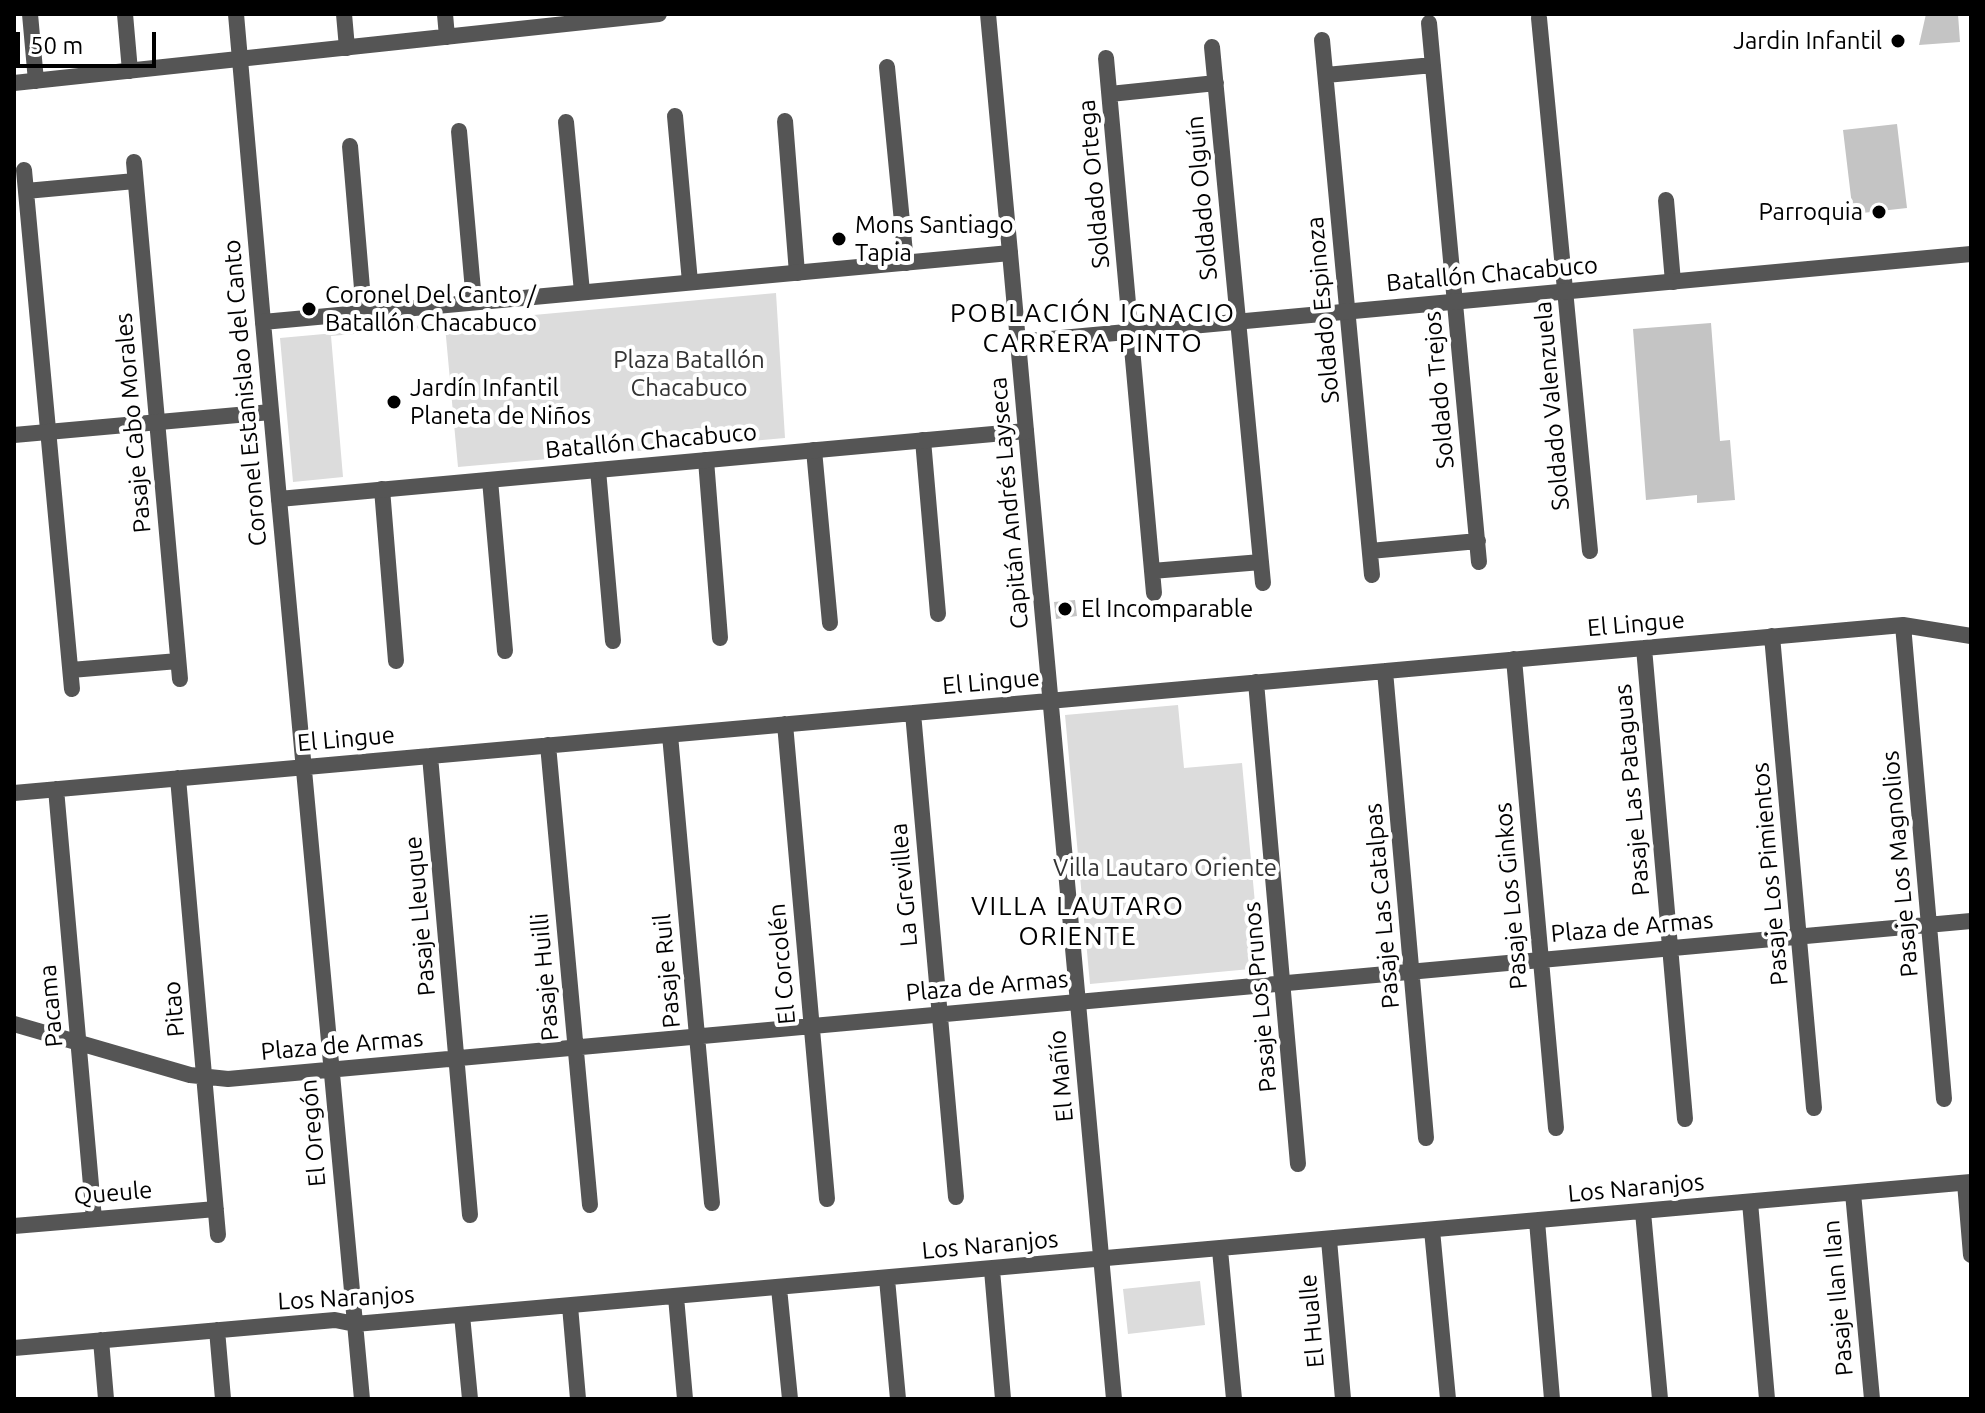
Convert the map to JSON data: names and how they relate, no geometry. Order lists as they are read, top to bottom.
{
  "streets": {
    "street": [
      "Soldado Ortega",
      "Soldado Olguín",
      "Batallón Chacabuco",
      "Soldado Espinoza",
      "Soldado Trejos",
      "Coronel Estanislao del Canto",
      "Soldado Valenzuela",
      "Pasaje Cabo Morales",
      "Capitán Andrés Layseca",
      "El Lingue",
      "Pasaje Las Pataguas",
      "Pasaje Los Magnolios",
      "Pasaje Los Pimientos",
      "La Grevillea",
      "Pasaje Los Ginkos",
      "Pasaje Las Catalpas",
      "Pasaje Lleuque",
      "Plaza de Armas",
      "El Corcolén",
      "Pasaje Ruil",
      "Pasaje Huilli",
      "Pasaje Los Prunos",
      "Pacama",
      "Pitao",
      "El Mañío",
      "El Oregón",
      "Los Naranjos",
      "Queule",
      "Pasaje Ilan Ilan",
      "El Hualle"
    ]
  },
  "crossings": [
    ["Soldado Ortega", "Batallón Chacabuco"],
    ["Soldado Olguín", "Batallón Chacabuco"],
    ["Batallón Chacabuco", "Soldado Espinoza"],
    ["Batallón Chacabuco", "Soldado Trejos"],
    ["Batallón Chacabuco", "Coronel Estanislao del Canto"],
    ["Batallón Chacabuco", "Soldado Valenzuela"],
    ["Batallón Chacabuco", "Capitán Andrés Layseca"],
    ["Coronel Estanislao del Canto", "El Lingue"],
    ["Coronel Estanislao del Canto", "El Oregón"],
    ["Capitán Andrés Layseca", "El Lingue"],
    ["Capitán Andrés Layseca", "El Mañío"],
    ["El Lingue", "Pasaje Las Pataguas"],
    ["El Lingue", "Pasaje Los Magnolios"],
    ["El Lingue", "Pasaje Los Pimientos"],
    ["El Lingue", "La Grevillea"],
    ["El Lingue", "Pasaje Los Ginkos"],
    ["El Lingue", "Pasaje Las Catalpas"],
    ["El Lingue", "Pasaje Lleuque"],
    ["El Lingue", "El Corcolén"],
    ["El Lingue", "Pasaje Ruil"],
    ["El Lingue", "Pasaje Huilli"],
    ["El Lingue", "Pasaje Los Prunos"],
    ["El Lingue", "Pacama"],
    ["El Lingue", "Pitao"],
    ["El Lingue", "El Mañío"],
    ["El Lingue", "El Oregón"],
    ["Pasaje Las Pataguas", "Plaza de Armas"],
    ["Pasaje Los Magnolios", "Plaza de Armas"],
    ["Pasaje Los Pimientos", "Plaza de Armas"],
    ["La Grevillea", "Plaza de Armas"],
    ["Pasaje Los Ginkos", "Plaza de Armas"],
    ["Pasaje Las Catalpas", "Plaza de Armas"],
    ["Pasaje Lleuque", "Plaza de Armas"],
    ["Plaza de Armas", "El Corcolén"],
    ["Plaza de Armas", "Pasaje Ruil"],
    ["Plaza de Armas", "Pasaje Huilli"],
    ["Plaza de Armas", "Pasaje Los Prunos"],
    ["Plaza de Armas", "Pacama"],
    ["Plaza de Armas", "Pitao"],
    ["Plaza de Armas", "El Mañío"],
    ["Plaza de Armas", "El Oregón"],
    ["Pacama", "Queule"],
    ["Pitao", "Queule"],
    ["El Mañío", "Los Naranjos"],
    ["El Oregón", "Los Naranjos"],
    ["Los Naranjos", "Pasaje Ilan Ilan"],
    ["Los Naranjos", "El Hualle"]
  ],
  "districts": ["POBLACIÓN IGNACIO CARRERA PINTO", "VILLA LAUTARO ORIENTE"],
  "parks": ["Plaza Batallón Chacabuco", "Villa Lautaro Oriente"],
  "places": [
    "Jardin Infantil",
    "Parroquia",
    "Mons Santiago Tapia",
    "Coronel Del Canto / Batallón Chacabuco",
    "Jardín Infantil Planeta de Niños",
    "El Incomparable"
  ],
  "scale_bar": "50 m"
}
